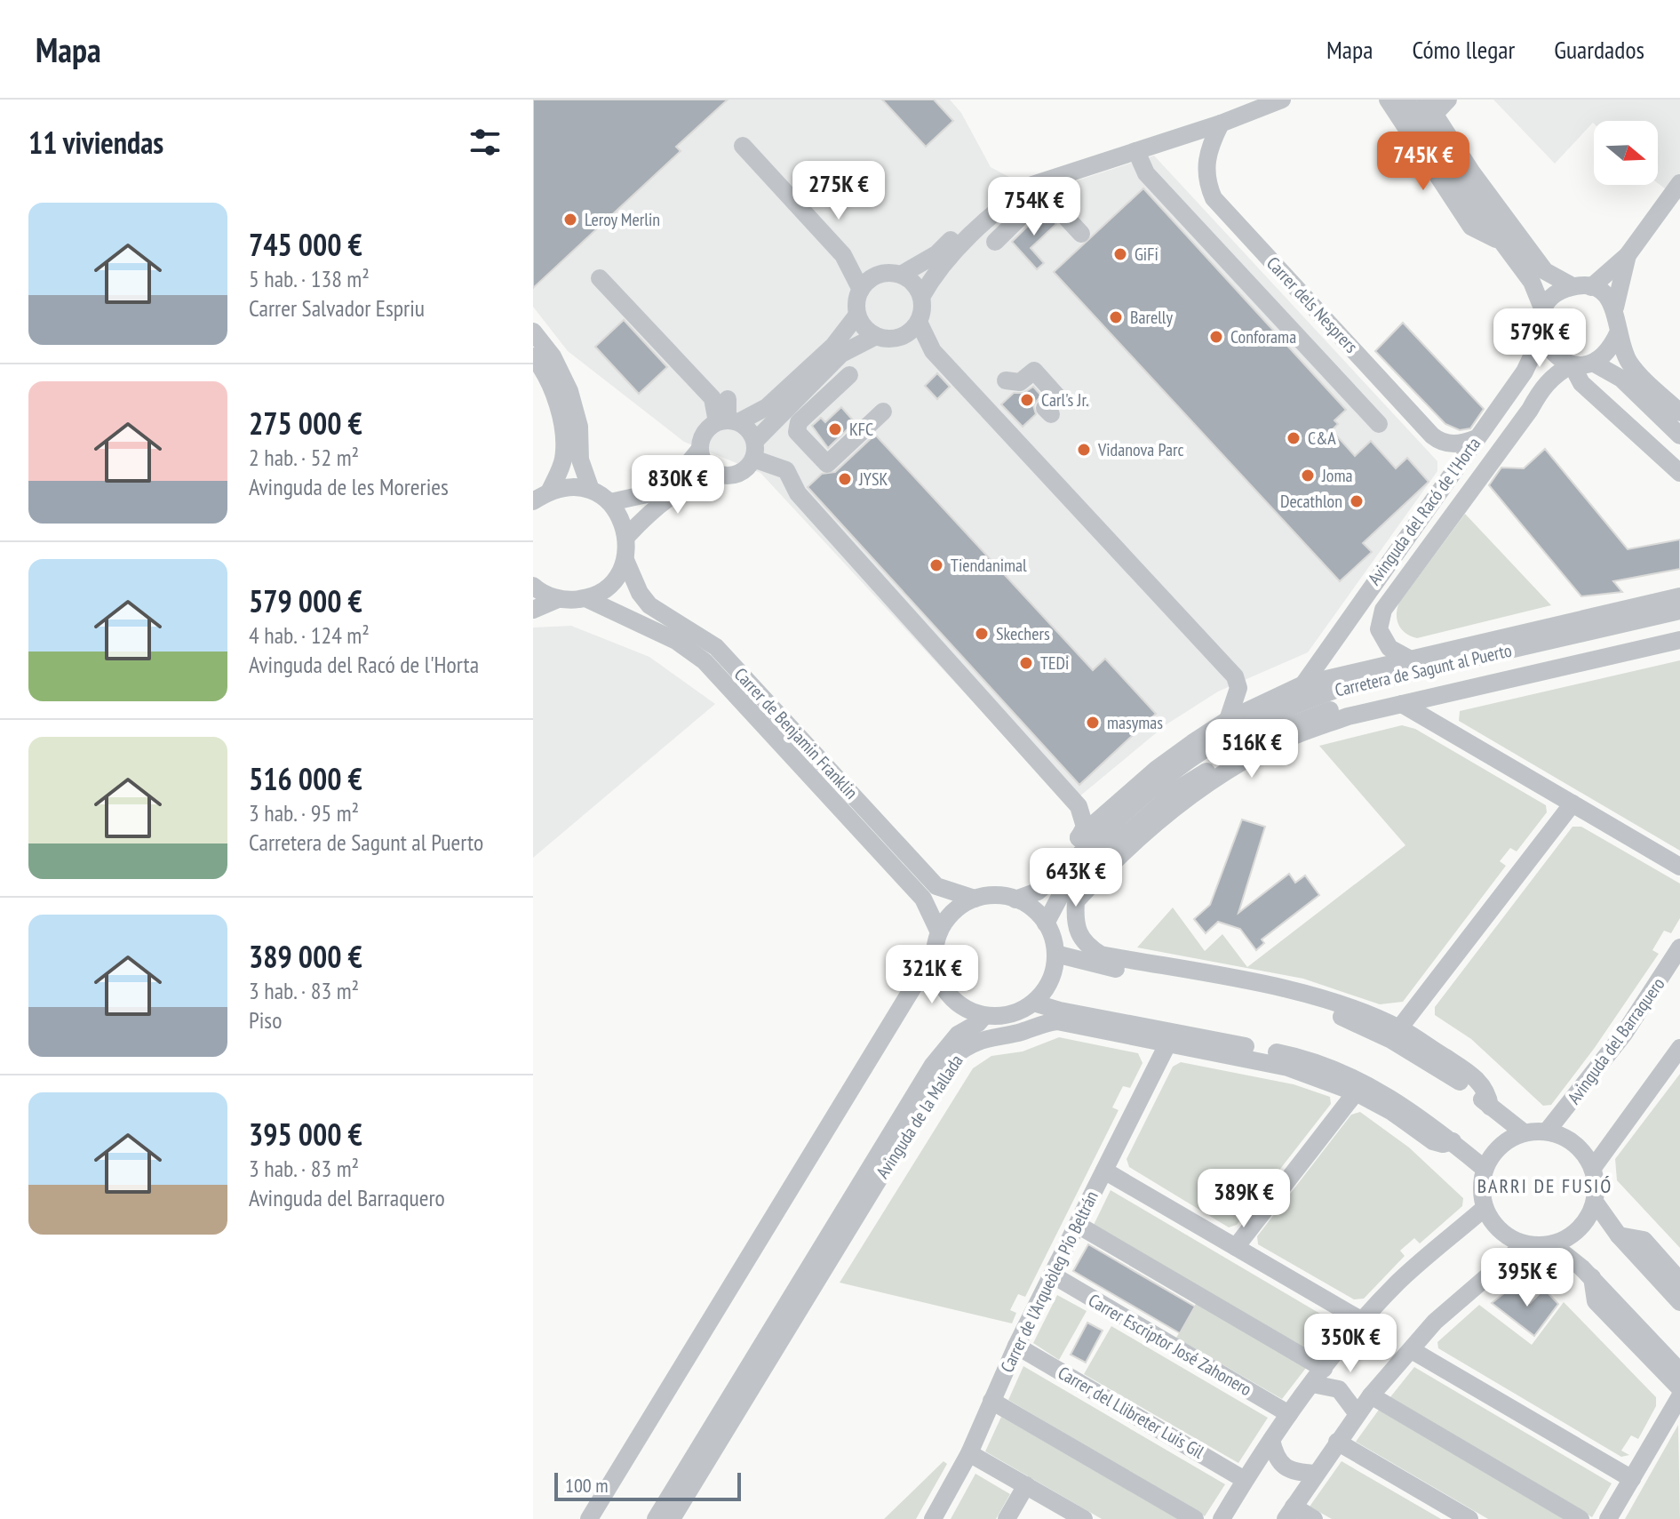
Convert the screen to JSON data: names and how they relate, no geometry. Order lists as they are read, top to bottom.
{
  "streets": {
    "street": [
      "Carrer dels Nesprers",
      "Avinguda del Racó de l'Horta",
      "Carretera de Sagunt al Puerto",
      "Carrer de Benjamin Franklin",
      "Avinguda del Barraquero",
      "Avinguda de la Mallada",
      "Carrer de l'Arqueòleg Pío Beltrán",
      "Carrer Escriptor José Zahonero",
      "Carrer del Llibreter Luis Gil"
    ]
  },
  "crossings": [
    ["Carrer dels Nesprers", "Avinguda del Racó de l'Horta"],
    ["Carretera de Sagunt al Puerto", "Carrer de Benjamin Franklin"],
    ["Carretera de Sagunt al Puerto", "Avinguda de la Mallada"],
    ["Carrer de Benjamin Franklin", "Avinguda de la Mallada"],
    ["Avinguda del Barraquero", "Avinguda de la Mallada"],
    ["Avinguda de la Mallada", "Carrer de l'Arqueòleg Pío Beltrán"],
    ["Carrer de l'Arqueòleg Pío Beltrán", "Carrer Escriptor José Zahonero"],
    ["Carrer de l'Arqueòleg Pío Beltrán", "Carrer del Llibreter Luis Gil"]
  ],
  "districts": ["BARRI DE FUSIÓ"],
  "places": [
    "Leroy Merlin",
    "GiFi",
    "Barelly",
    "Conforama",
    "Carl's Jr.",
    "KFC",
    "C&A",
    "Vidanova Parc",
    "Joma",
    "JYSK",
    "Decathlon",
    "Tiendanimal",
    "Skechers",
    "TEDi",
    "masymas"
  ],
  "scale_bar": "100 m",
  "north": "right",
  "page": {
    "header": "Mapa",
    "nav": ["Mapa", "Cómo llegar", "Guardados"],
    "heading": "11 viviendas",
    "price": [
      "745K €",
      "275K €",
      "754K €",
      "579K €",
      "830K €",
      "516K €",
      "643K €",
      "321K €",
      "389K €",
      "395K €",
      "350K €"
    ],
    "list": [
      {
        "name": "745 000 €",
        "note": "5 hab. · 138 m² · Carrer Salvador Espriu"
      },
      {
        "name": "275 000 €",
        "note": "2 hab. · 52 m² · Avinguda de les Moreries"
      },
      {
        "name": "579 000 €",
        "note": "4 hab. · 124 m² · Avinguda del Racó de l'Horta"
      },
      {
        "name": "516 000 €",
        "note": "3 hab. · 95 m² · Carretera de Sagunt al Puerto"
      },
      {
        "name": "389 000 €",
        "note": "3 hab. · 83 m² · Piso"
      },
      {
        "name": "395 000 €",
        "note": "3 hab. · 83 m² · Avinguda del Barraquero"
      }
    ],
    "scale": "100 m"
  }
}
